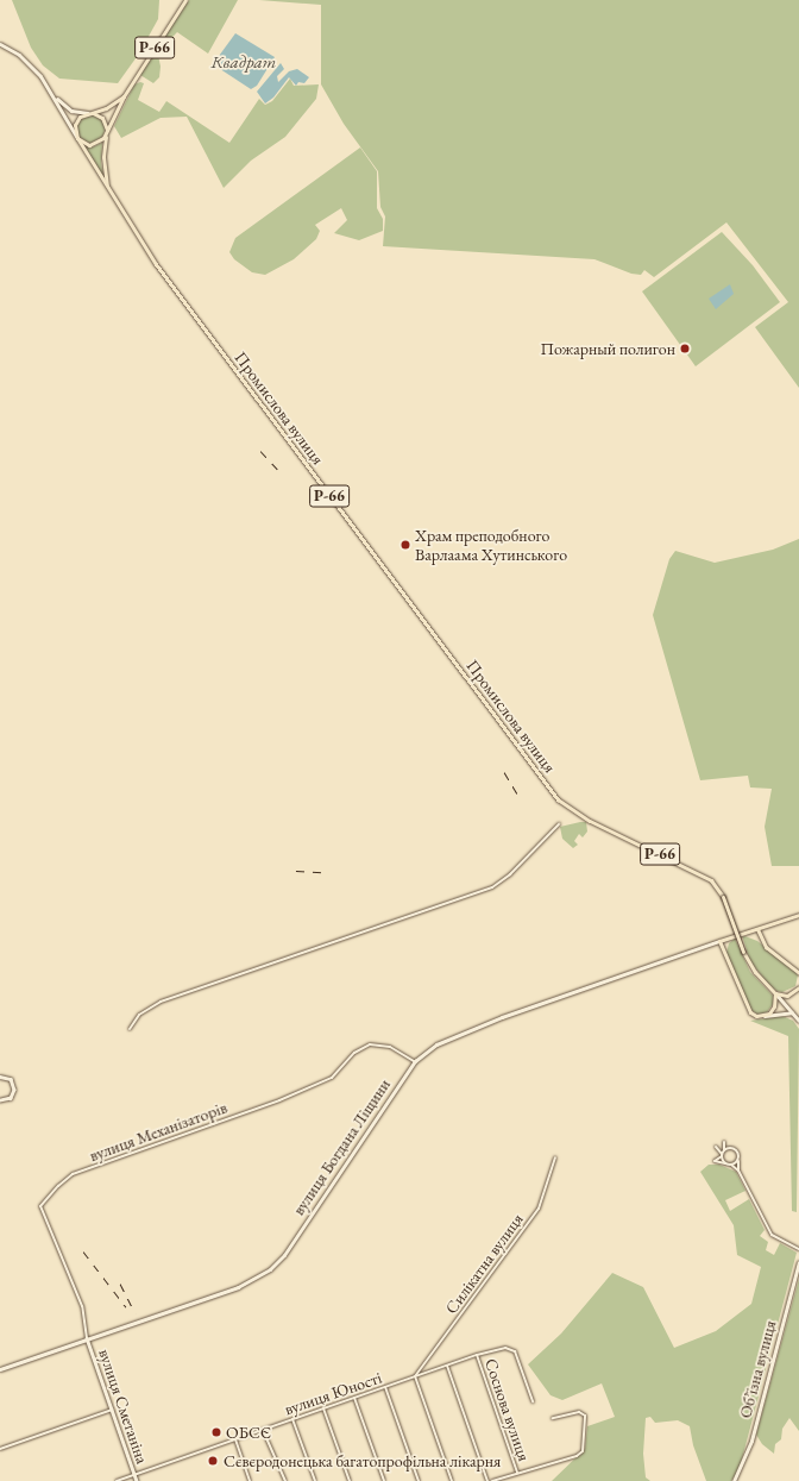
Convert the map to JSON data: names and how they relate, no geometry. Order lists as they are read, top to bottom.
{
  "streets": {
    "main road": [
      "Р-66",
      "Промислова вулиця",
      "вулиця Богдана Ліщини",
      "Об’їзна вулиця"
    ],
    "street": [
      "вулиця Механізаторів",
      "Силікатна вулиця",
      "вулиця Юності",
      "вулиця Сметаніна",
      "Соснова вулиця"
    ]
  },
  "crossings": [
    ["Р-66", "Промислова вулиця"],
    ["вулиця Механізаторів", "вулиця Богдана Ліщини"],
    ["вулиця Механізаторів", "вулиця Сметаніна"],
    ["вулиця Богдана Ліщини", "вулиця Сметаніна"],
    ["Силікатна вулиця", "вулиця Юності"],
    ["вулиця Юності", "вулиця Сметаніна"],
    ["вулиця Юності", "Соснова вулиця"]
  ],
  "water": ["Квадрат"],
  "places": [
    "Пожарный полигон",
    "Храм преподобного Варлаама Хутинського",
    "ОБСЄ",
    "Сєвєродонецька багатопрофільна лікарня"
  ]
}
